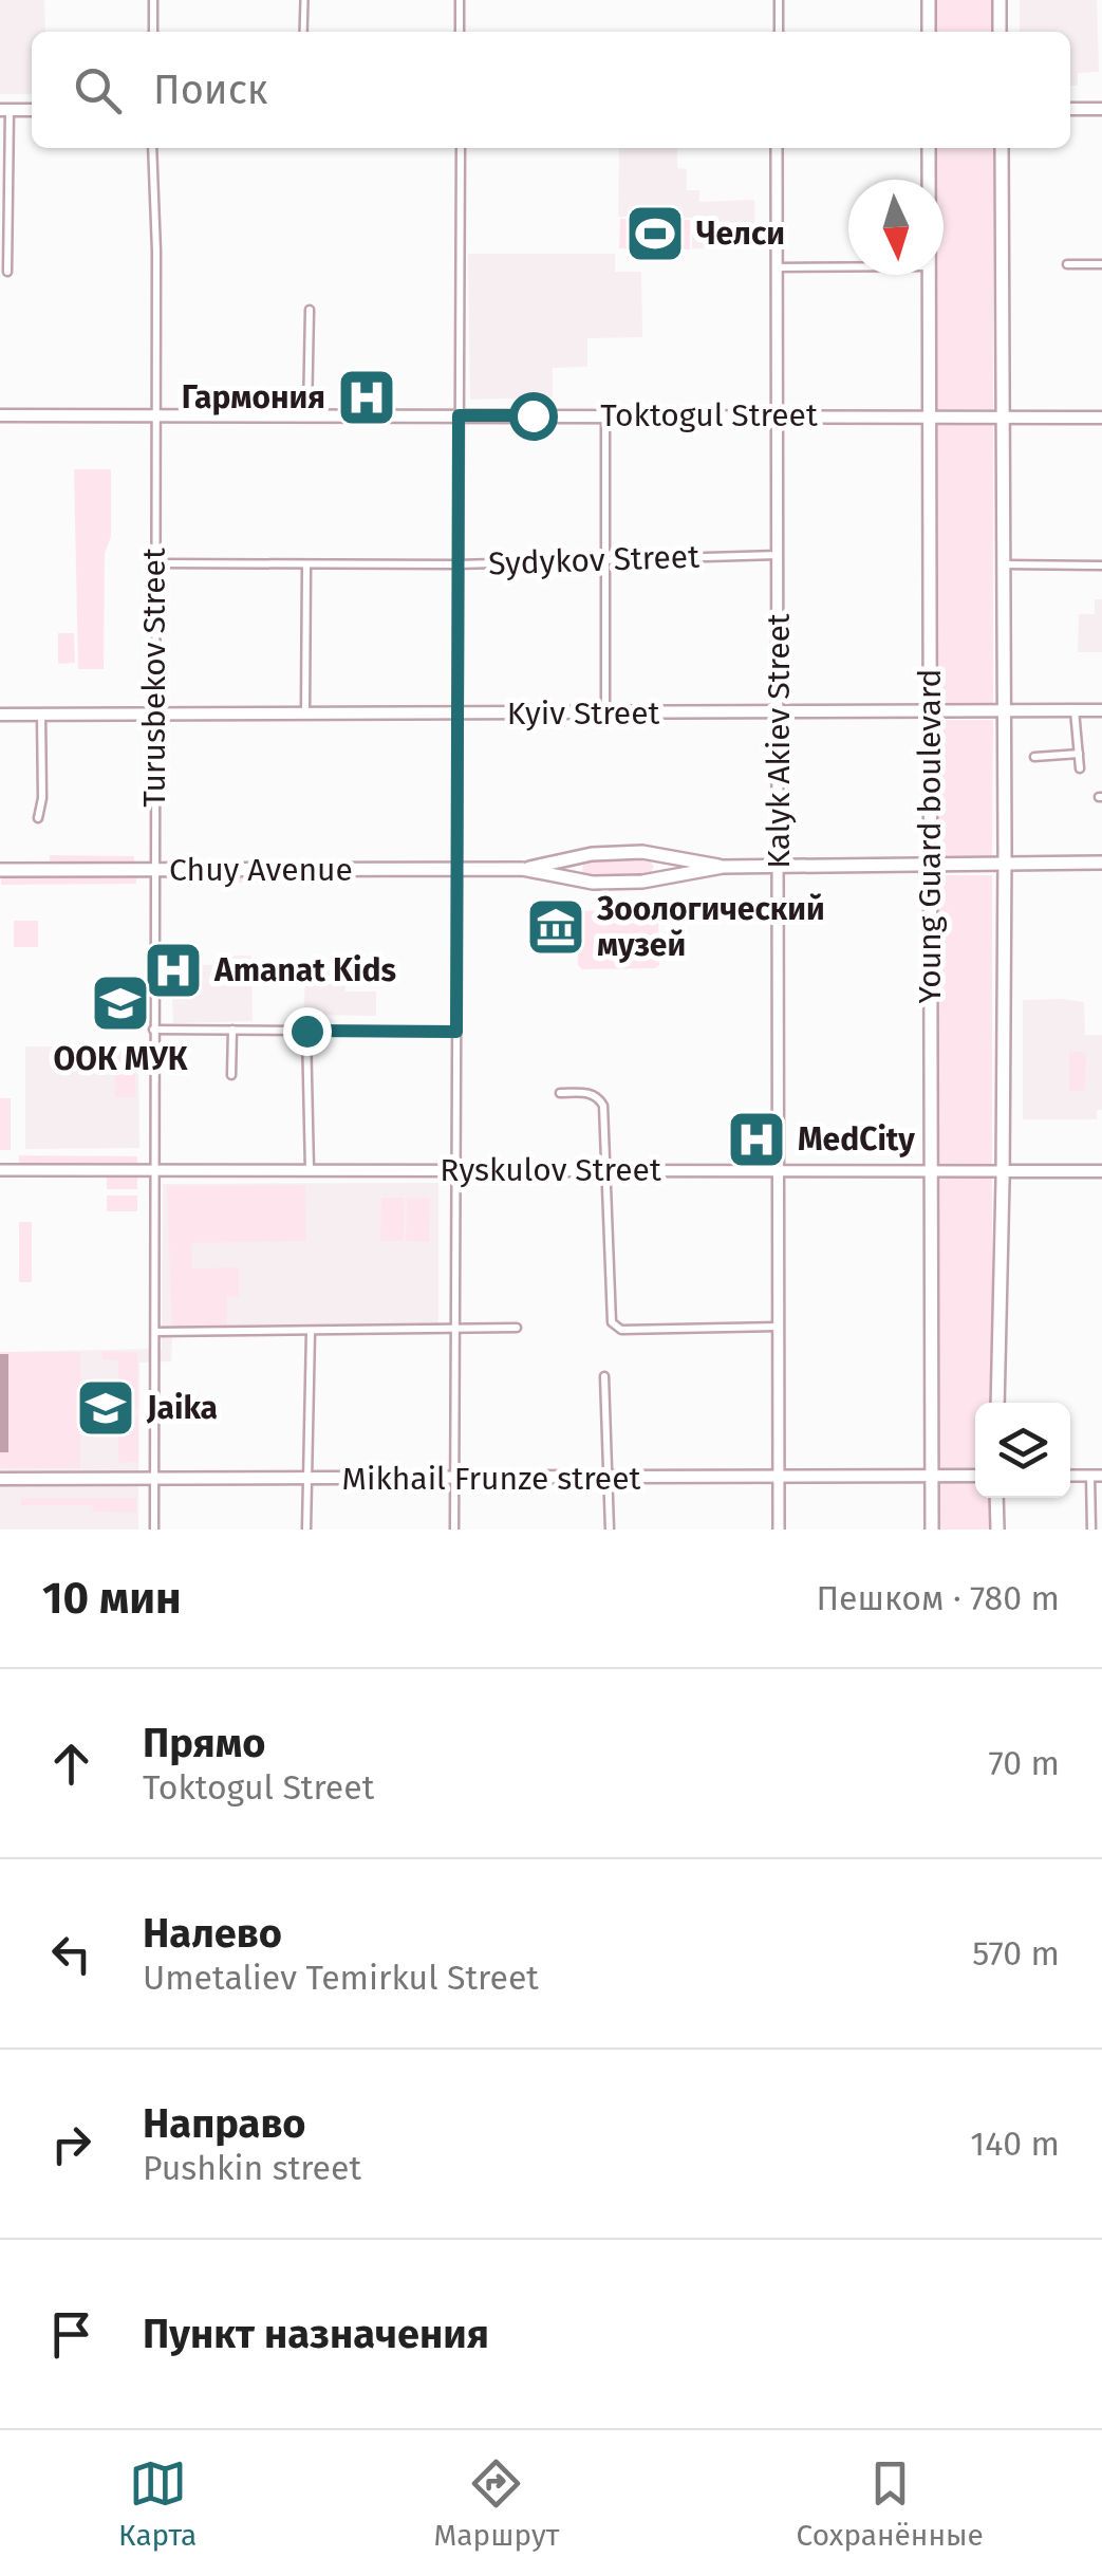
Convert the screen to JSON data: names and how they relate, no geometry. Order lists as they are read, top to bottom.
{
  "streets": {
    "main road": [
      "Toktogul Street",
      "Kyiv Street",
      "Young Guard boulevard",
      "Chuy Avenue",
      "Ryskulov Street",
      "Mikhail Frunze street"
    ],
    "street": ["Sydykov Street", "Turusbekov Street", "Kalyk Akiev Street"]
  },
  "crossings": [
    ["Toktogul Street", "Turusbekov Street"],
    ["Toktogul Street", "Kalyk Akiev Street"],
    ["Toktogul Street", "Young Guard boulevard"],
    ["Sydykov Street", "Turusbekov Street"],
    ["Sydykov Street", "Kalyk Akiev Street"],
    ["Turusbekov Street", "Kyiv Street"],
    ["Turusbekov Street", "Chuy Avenue"],
    ["Turusbekov Street", "Ryskulov Street"],
    ["Turusbekov Street", "Mikhail Frunze street"],
    ["Kyiv Street", "Kalyk Akiev Street"],
    ["Kyiv Street", "Young Guard boulevard"],
    ["Kalyk Akiev Street", "Chuy Avenue"],
    ["Kalyk Akiev Street", "Ryskulov Street"],
    ["Kalyk Akiev Street", "Mikhail Frunze street"],
    ["Young Guard boulevard", "Chuy Avenue"],
    ["Young Guard boulevard", "Ryskulov Street"],
    ["Young Guard boulevard", "Mikhail Frunze street"]
  ],
  "places": {
    "sports": ["Челси"],
    "hospital": ["Гармония", "Amanat Kids", "MedCity"],
    "museum": ["Зоологический музей"],
    "school or university": ["ООК МУК", "Jaika"]
  },
  "north": "bottom",
  "page": {
    "search": "Поиск",
    "heading": ["10 мин", "Пешком · 780 m"],
    "list": [
      ["Прямо", "Toktogul Street", "70 m"],
      ["Налево", "Umetaliev Temirkul Street", "570 m"],
      ["Направо", "Pushkin street", "140 m"],
      "Пункт назначения"
    ],
    "nav": ["Карта", "Маршрут", "Сохранённые"]
  }
}
